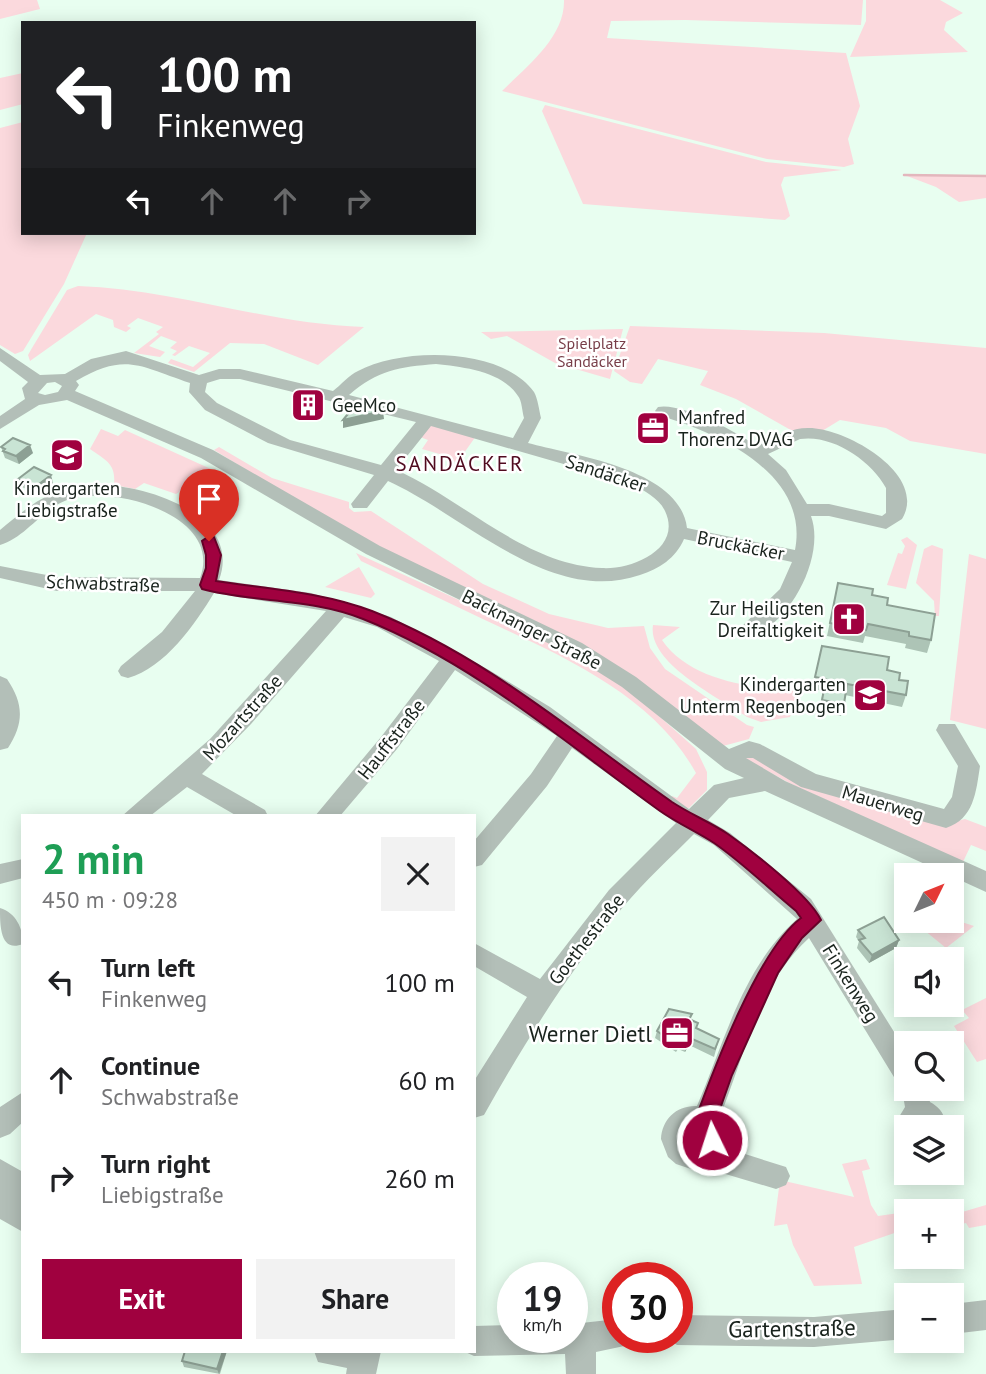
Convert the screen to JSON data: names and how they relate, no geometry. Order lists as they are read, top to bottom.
{
  "streets": {
    "street": [
      "Sandäcker",
      "Bruckäcker",
      "Schwabstraße",
      "Backnanger Straße",
      "Mozartstraße",
      "Hauffstraße",
      "Mauerweg",
      "Goethestraße",
      "Finkenweg",
      "Gartenstraße"
    ]
  },
  "crossings": [
    ["Sandäcker", "Bruckäcker"],
    ["Sandäcker", "Backnanger Straße"],
    ["Schwabstraße", "Mozartstraße"],
    ["Schwabstraße", "Hauffstraße"],
    ["Schwabstraße", "Goethestraße"],
    ["Schwabstraße", "Finkenweg"],
    ["Backnanger Straße", "Mauerweg"],
    ["Goethestraße", "Finkenweg"]
  ],
  "districts": ["SANDÄCKER"],
  "parks": ["Spielplatz Sandäcker"],
  "places": {
    "building": ["GeeMco"],
    "office": ["Manfred Thorenz DVAG", "Werner Dietl"],
    "school or university": ["Kindergarten Liebigstraße", "Kindergarten Unterm Regenbogen"],
    "church": ["Zur Heiligsten Dreifaltigkeit"]
  },
  "north": "top right",
  "page": {
    "turn": ["100 m", "Finkenweg"],
    "heading": ["2 min", "450 m · 09:28"],
    "map_buttons": ["+", "−"],
    "list": [
      {
        "name": "Turn left",
        "note": "Finkenweg",
        "value": "100 m"
      },
      {
        "name": "Continue",
        "note": "Schwabstraße",
        "value": "60 m"
      },
      {
        "name": "Turn right",
        "note": "Liebigstraße",
        "value": "260 m"
      }
    ],
    "buttons": ["Exit", "Share"],
    "speed": "19 km/h",
    "limit": "30"
  }
}
